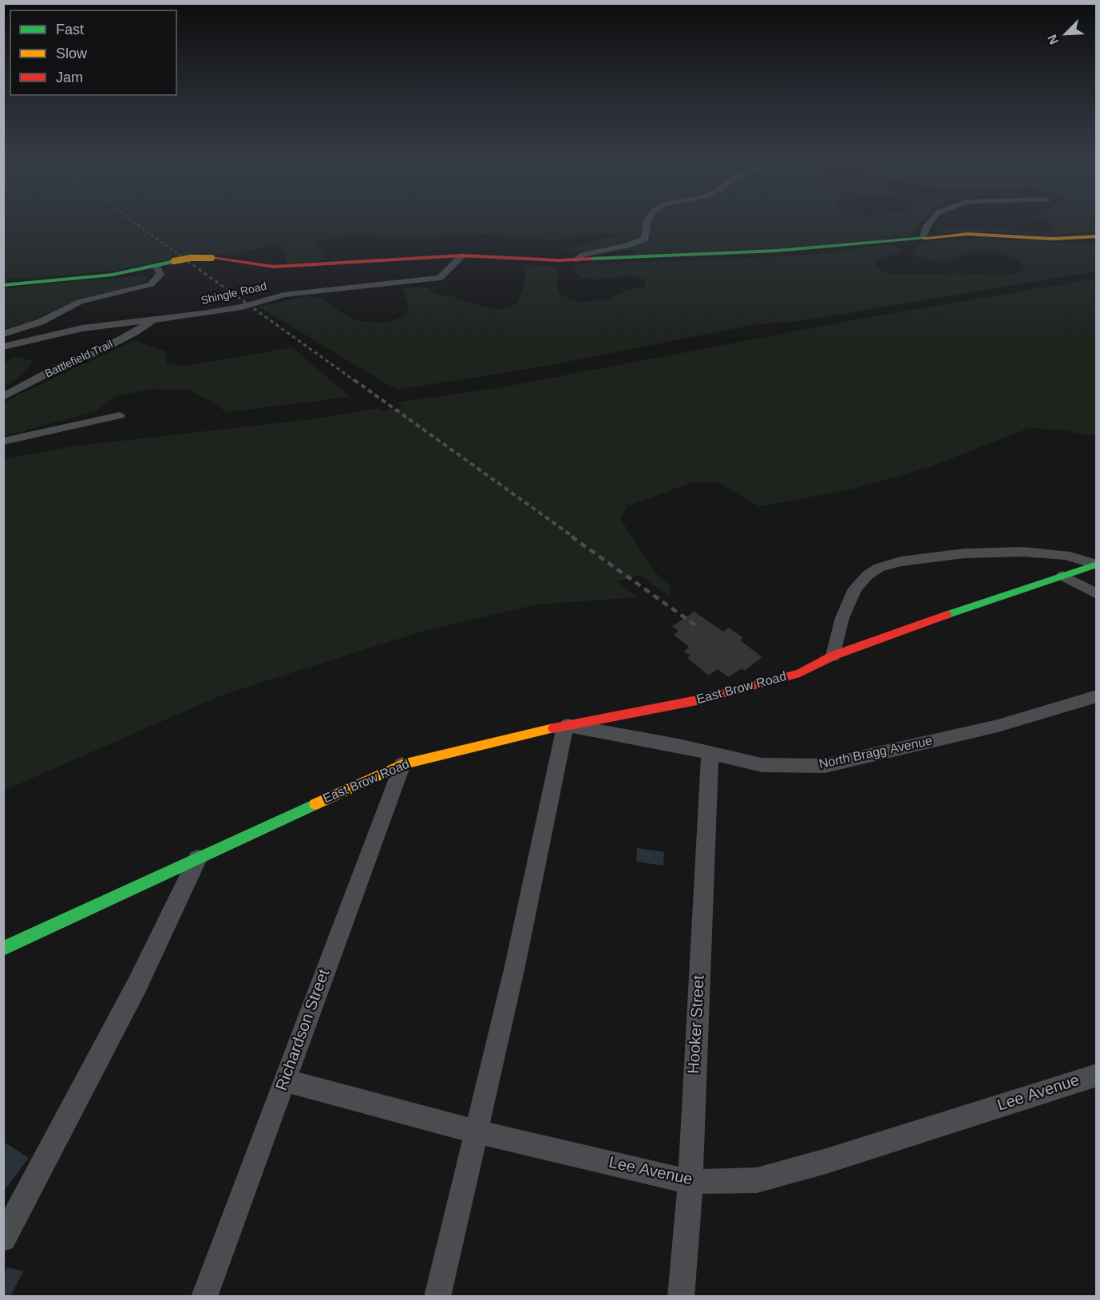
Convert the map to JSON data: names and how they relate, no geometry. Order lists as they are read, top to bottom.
{
  "streets": {
    "main road": ["East Brow Road"],
    "street": [
      "Shingle Road",
      "Battlefield Trail",
      "North Bragg Avenue",
      "Hooker Street",
      "Richardson Street",
      "Lee Avenue"
    ]
  },
  "crossings": [
    ["Shingle Road", "Battlefield Trail"],
    ["East Brow Road", "North Bragg Avenue"],
    ["East Brow Road", "Richardson Street"],
    ["North Bragg Avenue", "Hooker Street"],
    ["Hooker Street", "Lee Avenue"],
    ["Richardson Street", "Lee Avenue"]
  ],
  "legend": ["Fast", "Slow", "Jam"],
  "north": "bottom left"
}
